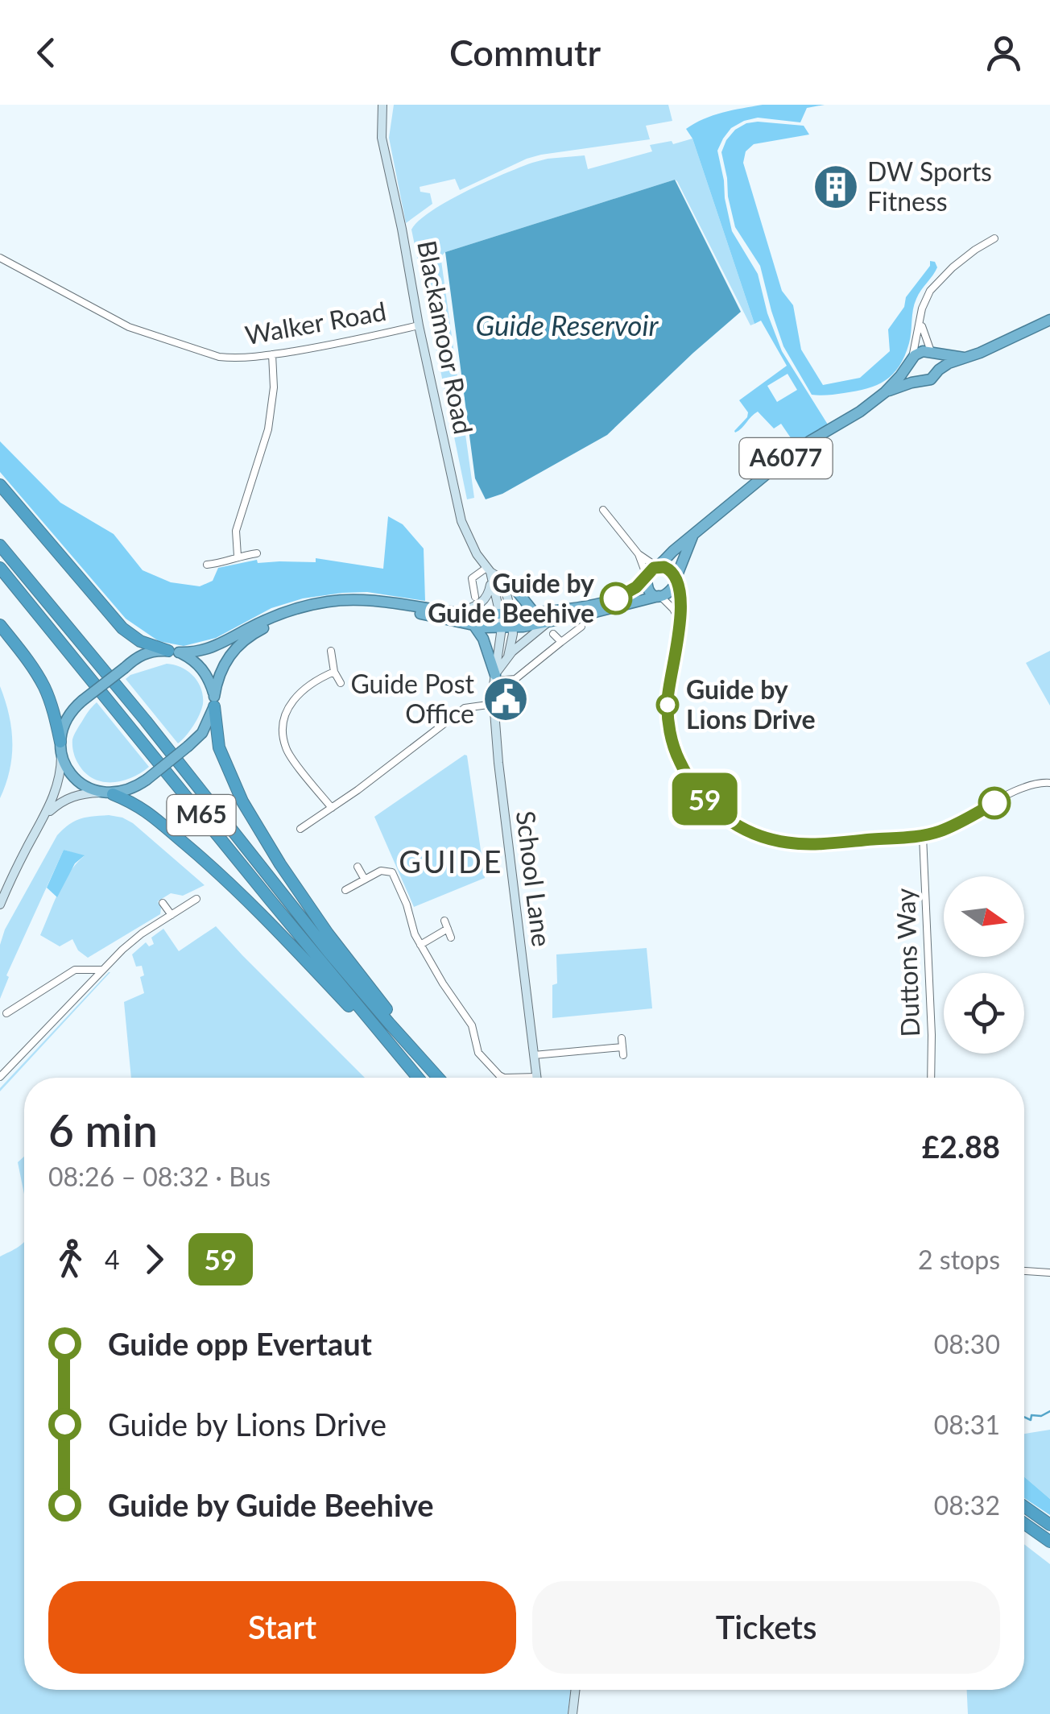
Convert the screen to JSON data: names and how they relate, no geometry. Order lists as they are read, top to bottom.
{
  "streets": {
    "highway": ["A6077", "M65"],
    "main road": ["Blackamoor Road", "School Lane"],
    "street": ["Walker Road", "Duttons Way"]
  },
  "crossings": [
    ["Walker Road", "Blackamoor Road"],
    ["Blackamoor Road", "A6077"],
    ["Blackamoor Road", "School Lane"]
  ],
  "districts": ["GUIDE"],
  "water": ["Guide Reservoir"],
  "places": {
    "building": ["DW Sports Fitness"],
    "other": ["Guide by Guide Beehive", "Guide by Lions Drive"],
    "public building": ["Guide Post Office"]
  },
  "lines": ["bus line 59"],
  "north": "right",
  "page": {
    "header": "Commutr",
    "on_map": "59",
    "heading": ["6 min", "08:26 – 08:32 · Bus", "£2.88"],
    "legs": ["4", "59", "2 stops"],
    "list": [
      {
        "name": "Guide opp Evertaut",
        "value": "08:30"
      },
      {
        "name": "Guide by Lions Drive",
        "value": "08:31"
      },
      {
        "name": "Guide by Guide Beehive",
        "value": "08:32"
      }
    ],
    "buttons": ["Start", "Tickets"]
  }
}
